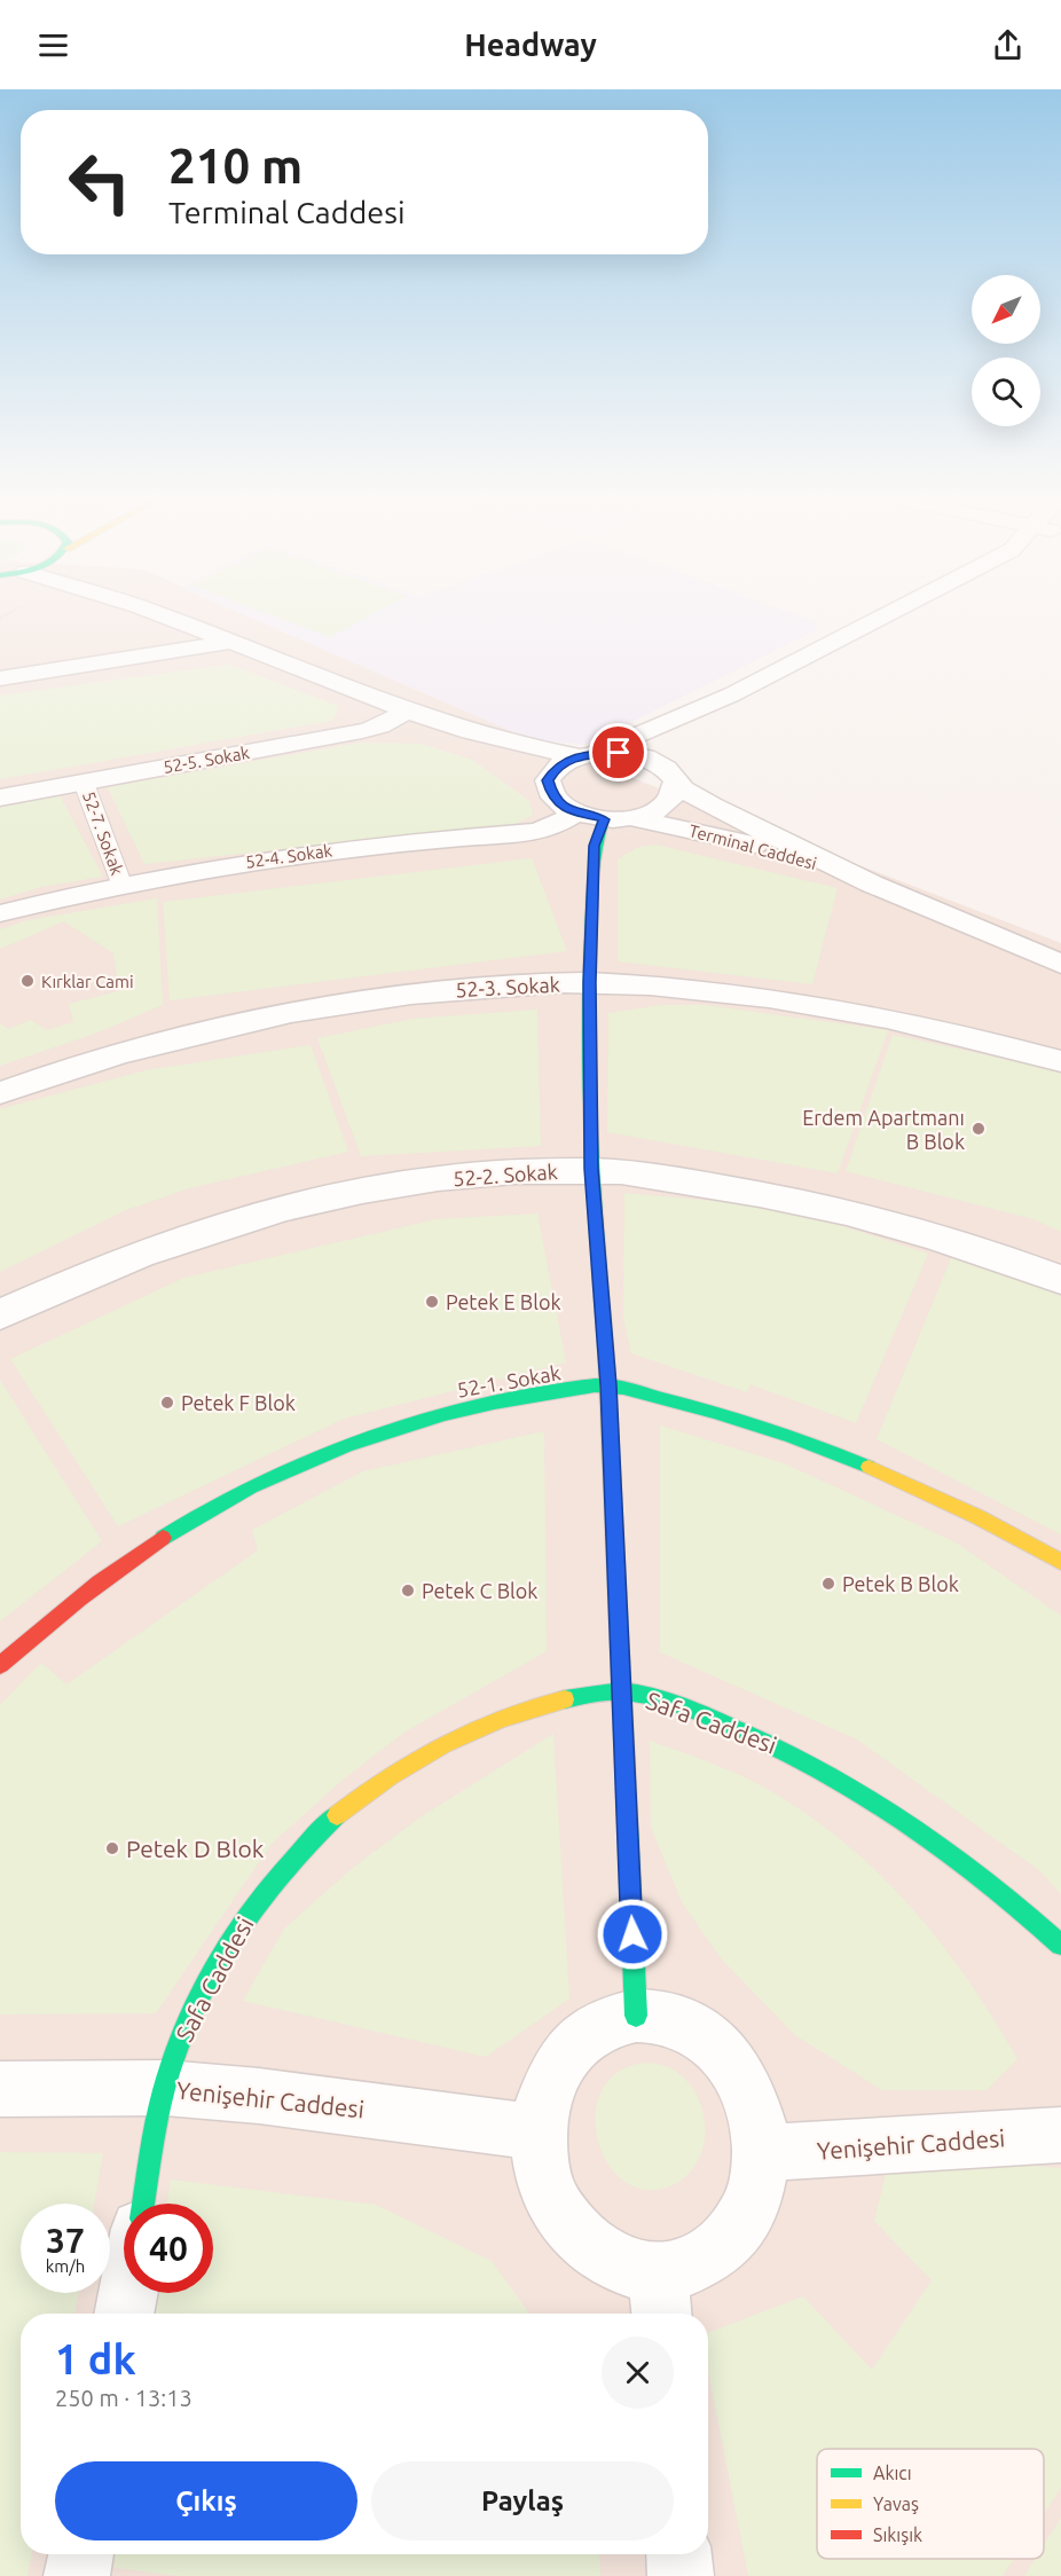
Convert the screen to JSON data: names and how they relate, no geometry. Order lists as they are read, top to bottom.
{
  "streets": {
    "street": [
      "52-5. Sokak",
      "Terminal Caddesi",
      "52-4. Sokak",
      "52-3. Sokak",
      "52-2. Sokak",
      "52-1. Sokak",
      "Safa Caddesi",
      "Yenişehir Caddesi"
    ],
    "lane": ["52-7. Sokak"]
  },
  "crossings": [
    ["52-5. Sokak", "52-7. Sokak"],
    ["52-5. Sokak", "Terminal Caddesi"],
    ["52-7. Sokak", "52-4. Sokak"],
    ["Terminal Caddesi", "52-4. Sokak"],
    ["Safa Caddesi", "Yenişehir Caddesi"]
  ],
  "places": [
    "Kırklar Cami",
    "Erdem Apartmanı B Blok",
    "Petek E Blok",
    "Petek F Blok",
    "Petek B Blok",
    "Petek C Blok",
    "Petek D Blok"
  ],
  "legend": ["Akıcı", "Yavaş", "Sıkışık"],
  "north": "bottom left",
  "page": {
    "header": "Headway",
    "turn": ["210 m", "Terminal Caddesi"],
    "speed": "37 km/h",
    "limit": "40",
    "heading": ["1 dk", "250 m · 13:13"],
    "buttons": ["Çıkış", "Paylaş"]
  }
}
